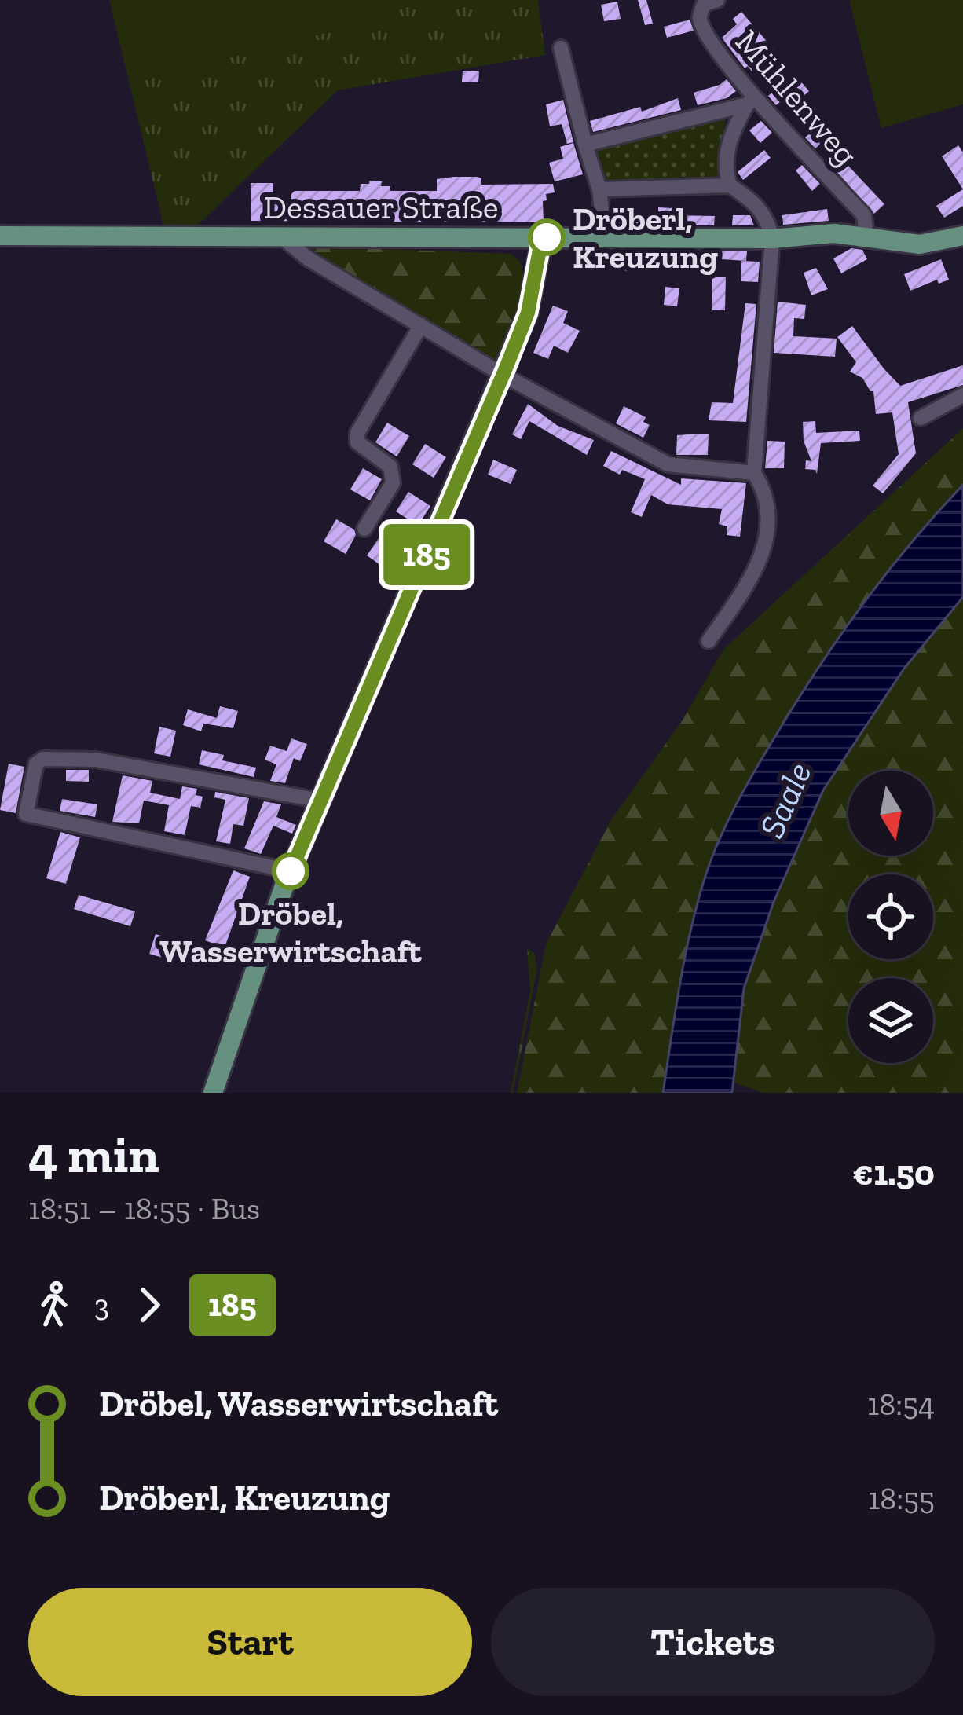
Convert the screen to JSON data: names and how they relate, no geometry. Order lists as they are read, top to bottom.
{
  "streets": {
    "main road": ["Dessauer Straße"],
    "street": ["Mühlenweg"]
  },
  "crossings": [
    ["Mühlenweg", "Dessauer Straße"]
  ],
  "water": ["Saale"],
  "places": ["Dröberl, Kreuzung", "Dröbel, Wasserwirtschaft"],
  "lines": ["bus line 185"],
  "north": "bottom",
  "page": {
    "on_map": "185",
    "heading": ["4 min", "18:51 – 18:55 · Bus", "€1.50"],
    "legs": ["3", "185"],
    "list": [
      {
        "name": "Dröbel, Wasserwirtschaft",
        "value": "18:54"
      },
      {
        "name": "Dröberl, Kreuzung",
        "value": "18:55"
      }
    ],
    "buttons": ["Start", "Tickets"]
  }
}
